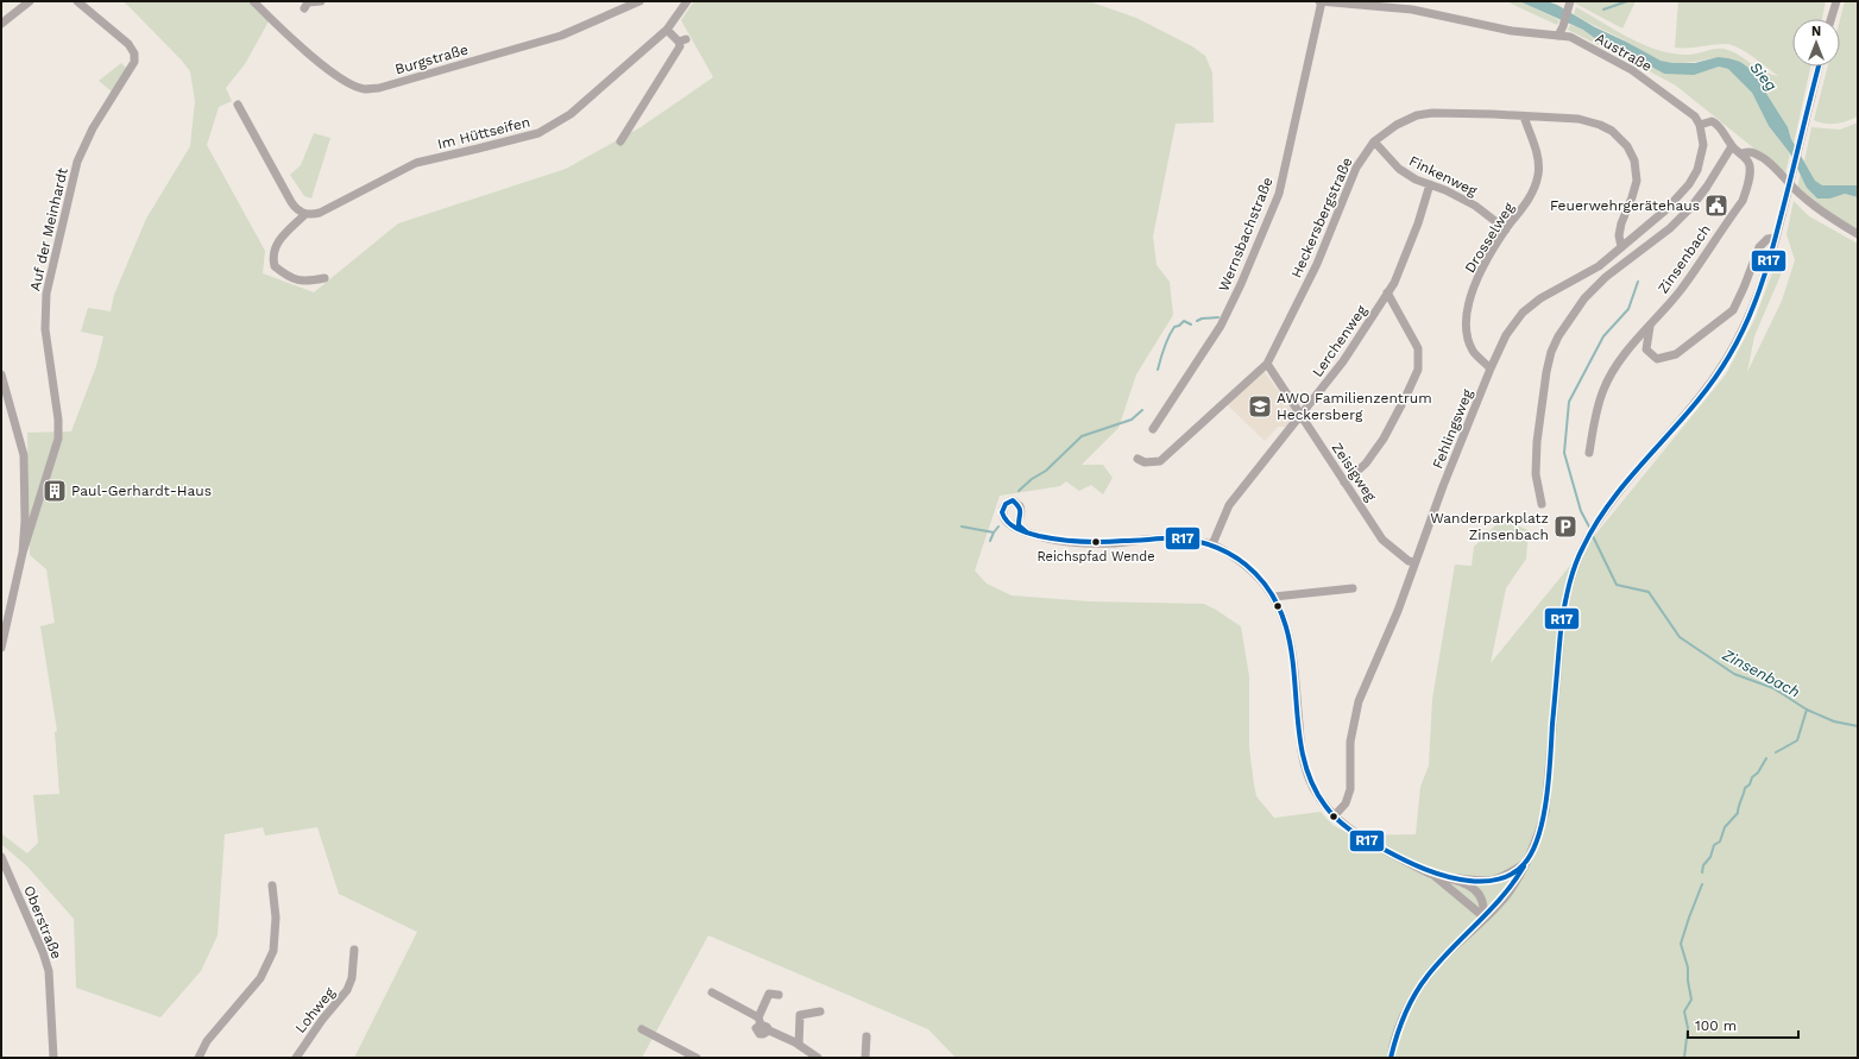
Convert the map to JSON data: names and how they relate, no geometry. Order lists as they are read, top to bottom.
{
  "streets": {
    "street": [
      "Austraße",
      "Burgstraße",
      "Im Hüttseifen",
      "Finkenweg",
      "Heckersbergstraße",
      "Auf der Meinhardt",
      "Wernsbachstraße",
      "Drosselweg",
      "Zinsenbach",
      "Lerchenweg",
      "Fehlingsweg",
      "Zeisigweg",
      "Oberstraße",
      "Lohweg"
    ]
  },
  "crossings": [
    ["Austraße", "Wernsbachstraße"],
    ["Austraße", "Fehlingsweg"],
    ["Finkenweg", "Heckersbergstraße"],
    ["Finkenweg", "Drosselweg"],
    ["Finkenweg", "Lerchenweg"],
    ["Heckersbergstraße", "Drosselweg"],
    ["Heckersbergstraße", "Fehlingsweg"],
    ["Heckersbergstraße", "Zeisigweg"],
    ["Drosselweg", "Fehlingsweg"],
    ["Lerchenweg", "Zeisigweg"],
    ["Fehlingsweg", "Zeisigweg"]
  ],
  "water": ["Sieg", "Zinsenbach"],
  "places": {
    "public building": ["Feuerwehrgerätehaus"],
    "school or university": ["AWO Familienzentrum Heckersberg"],
    "building": ["Paul-Gerhardt-Haus"],
    "parking": ["Wanderparkplatz Zinsenbach"],
    "other": ["Reichspfad Wende"]
  },
  "lines": ["transit line R17"],
  "scale_bar": "100 m",
  "north": "top"
}
